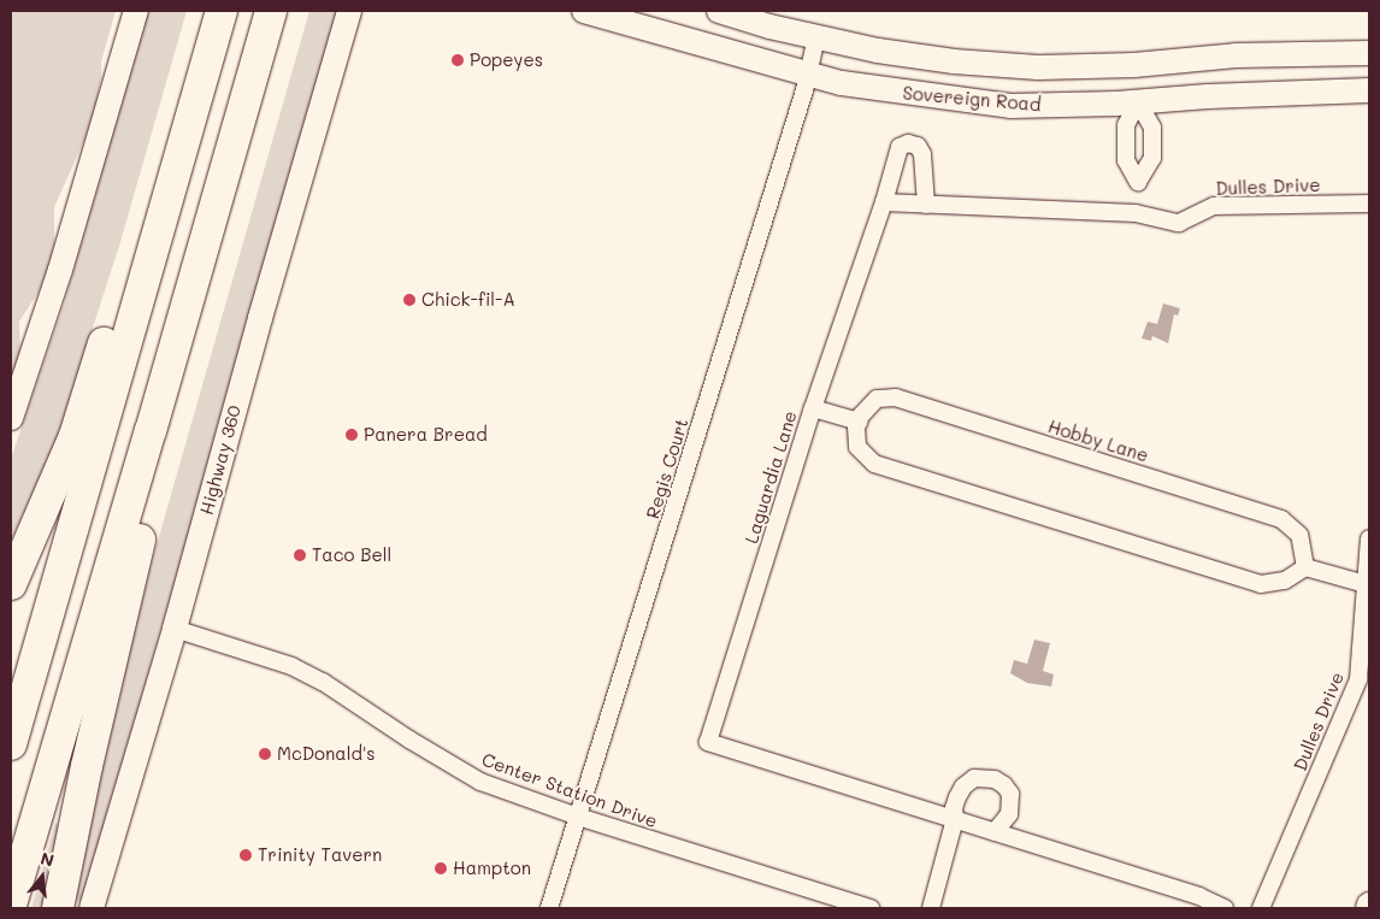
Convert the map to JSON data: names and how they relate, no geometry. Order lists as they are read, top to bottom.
{
  "streets": {
    "street": [
      "Sovereign Road",
      "Dulles Drive",
      "Hobby Lane",
      "Highway 360",
      "Regis Court",
      "Laguardia Lane",
      "Center Station Drive"
    ]
  },
  "crossings": [
    ["Sovereign Road", "Regis Court"],
    ["Dulles Drive", "Laguardia Lane"],
    ["Highway 360", "Center Station Drive"],
    ["Regis Court", "Center Station Drive"]
  ],
  "places": [
    "Popeyes",
    "Chick-fil-A",
    "Panera Bread",
    "Taco Bell",
    "McDonald's",
    "Trinity Tavern",
    "Hampton"
  ],
  "north": "top"
}
